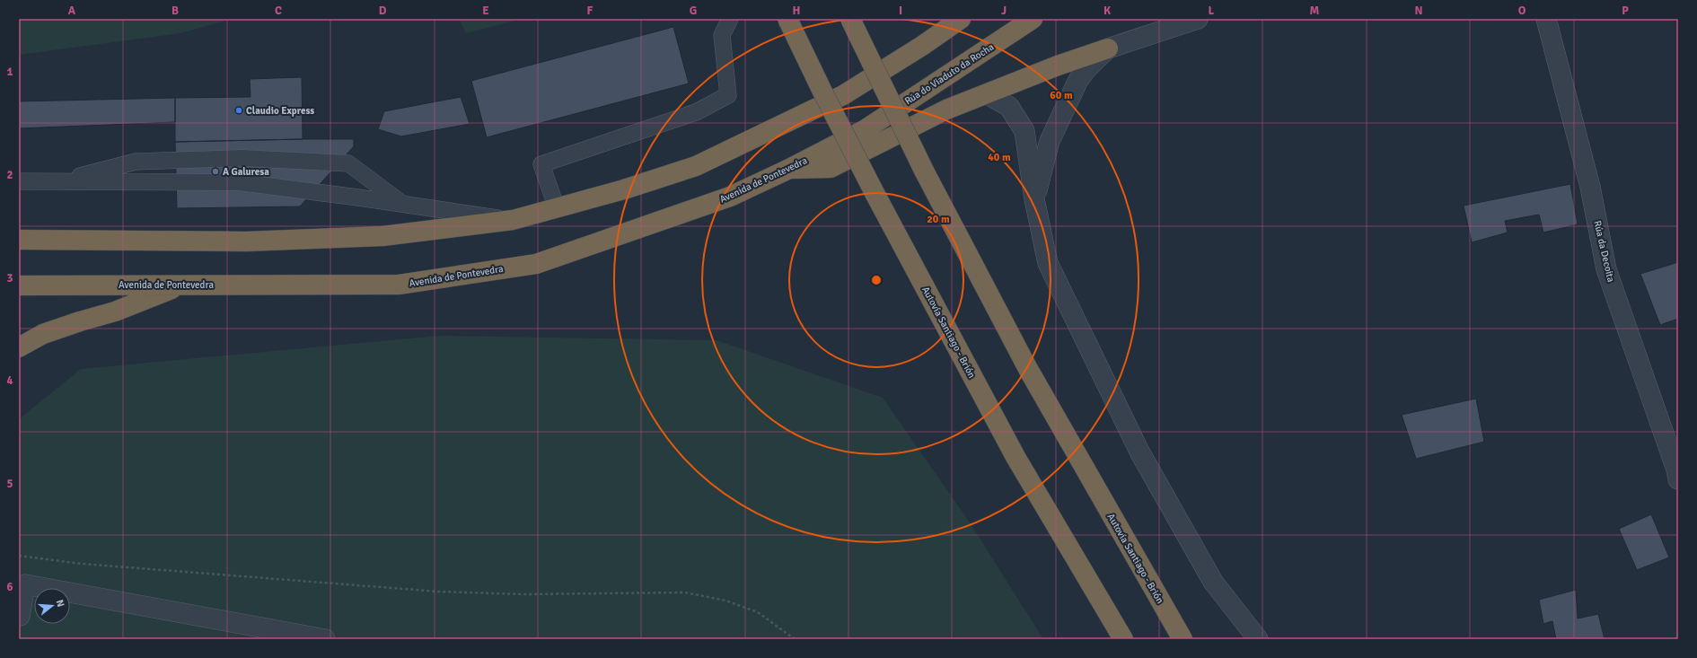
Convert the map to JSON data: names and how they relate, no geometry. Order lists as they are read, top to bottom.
{
  "streets": {
    "highway": ["Rúa do Viaduto da Rocha", "Avenida de Pontevedra", "Autovía Santiago - Brión"],
    "street": ["Rúa da Decoita"]
  },
  "crossings": [
    ["Rúa do Viaduto da Rocha", "Avenida de Pontevedra"]
  ],
  "places": ["Claudio Express", "A Galuresa"],
  "north": "right",
  "grid": {
    "columns": [
      "A",
      "B",
      "C",
      "D",
      "E",
      "F",
      "G",
      "H",
      "I",
      "J",
      "K",
      "L",
      "M",
      "N",
      "O",
      "P"
    ],
    "rows": [
      "1",
      "2",
      "3",
      "4",
      "5",
      "6"
    ]
  },
  "rings": ["60 m", "40 m", "20 m"]
}
